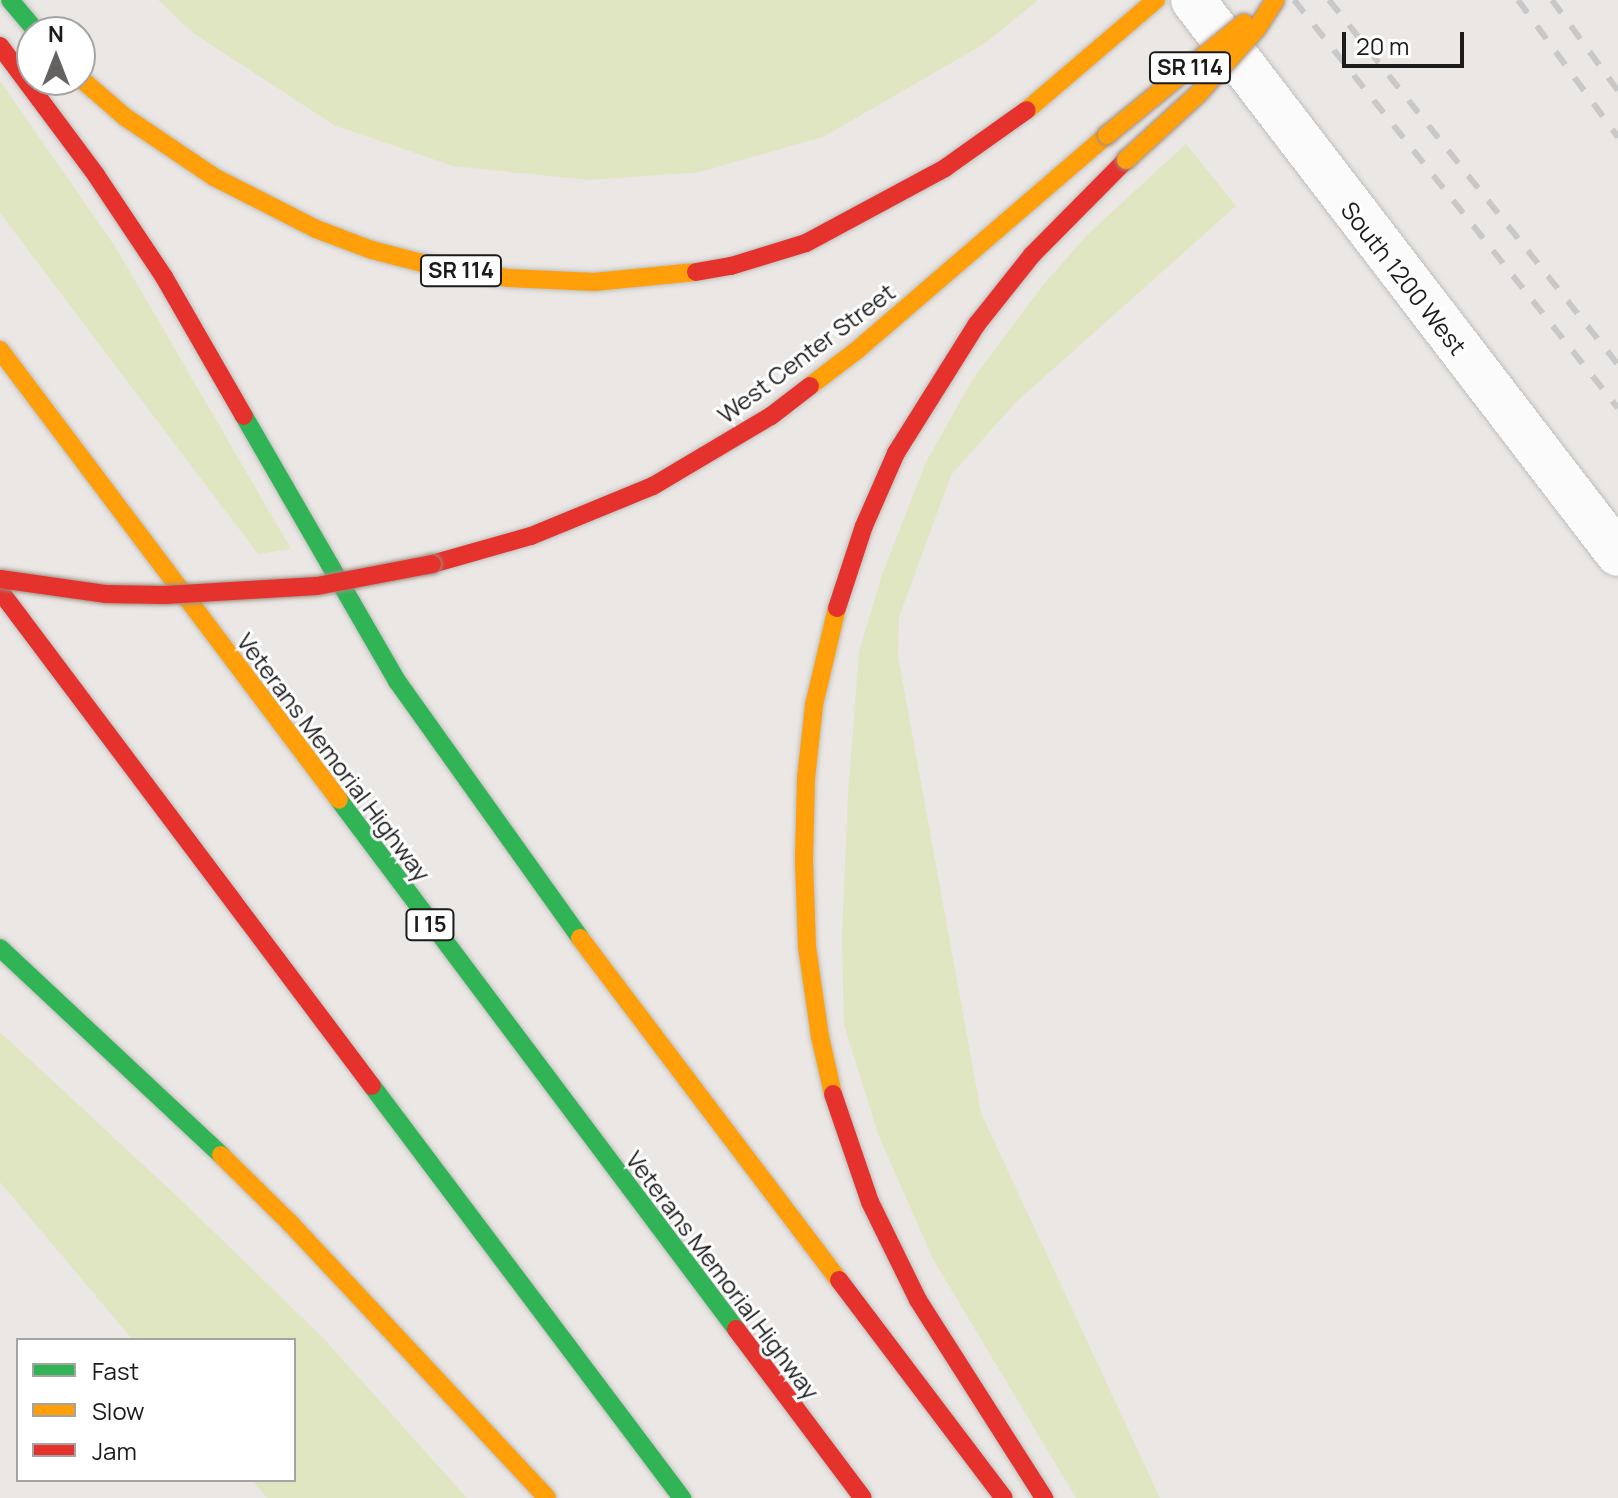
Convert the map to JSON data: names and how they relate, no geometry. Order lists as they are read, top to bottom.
{
  "streets": {
    "main road": [
      "SR 114",
      "West Center Street",
      "Veterans Memorial Highway",
      "I 15"
    ],
    "street": ["South 1200 West"]
  },
  "legend": ["Fast", "Slow", "Jam"],
  "scale_bar": "20 m",
  "north": "top"
}
